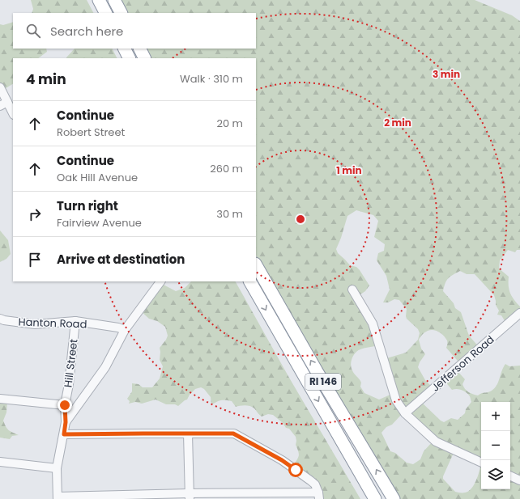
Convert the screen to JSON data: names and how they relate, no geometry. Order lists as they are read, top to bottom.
{
  "streets": {
    "highway": ["RI 146"],
    "street": ["Hanton Road", "Hill Street", "Jefferson Road"]
  },
  "crossings": [
    ["Hanton Road", "Hill Street"]
  ],
  "page": {
    "search": "Search here",
    "heading": ["4 min", "Walk · 310 m"],
    "list": [
      ["Continue", "Robert Street", "20 m"],
      ["Continue", "Oak Hill Avenue", "260 m"],
      ["Turn right", "Fairview Avenue", "30 m"],
      "Arrive at destination"
    ],
    "map_buttons": ["+", "−"]
  },
  "rings": ["3 min", "2 min", "1 min"]
}
